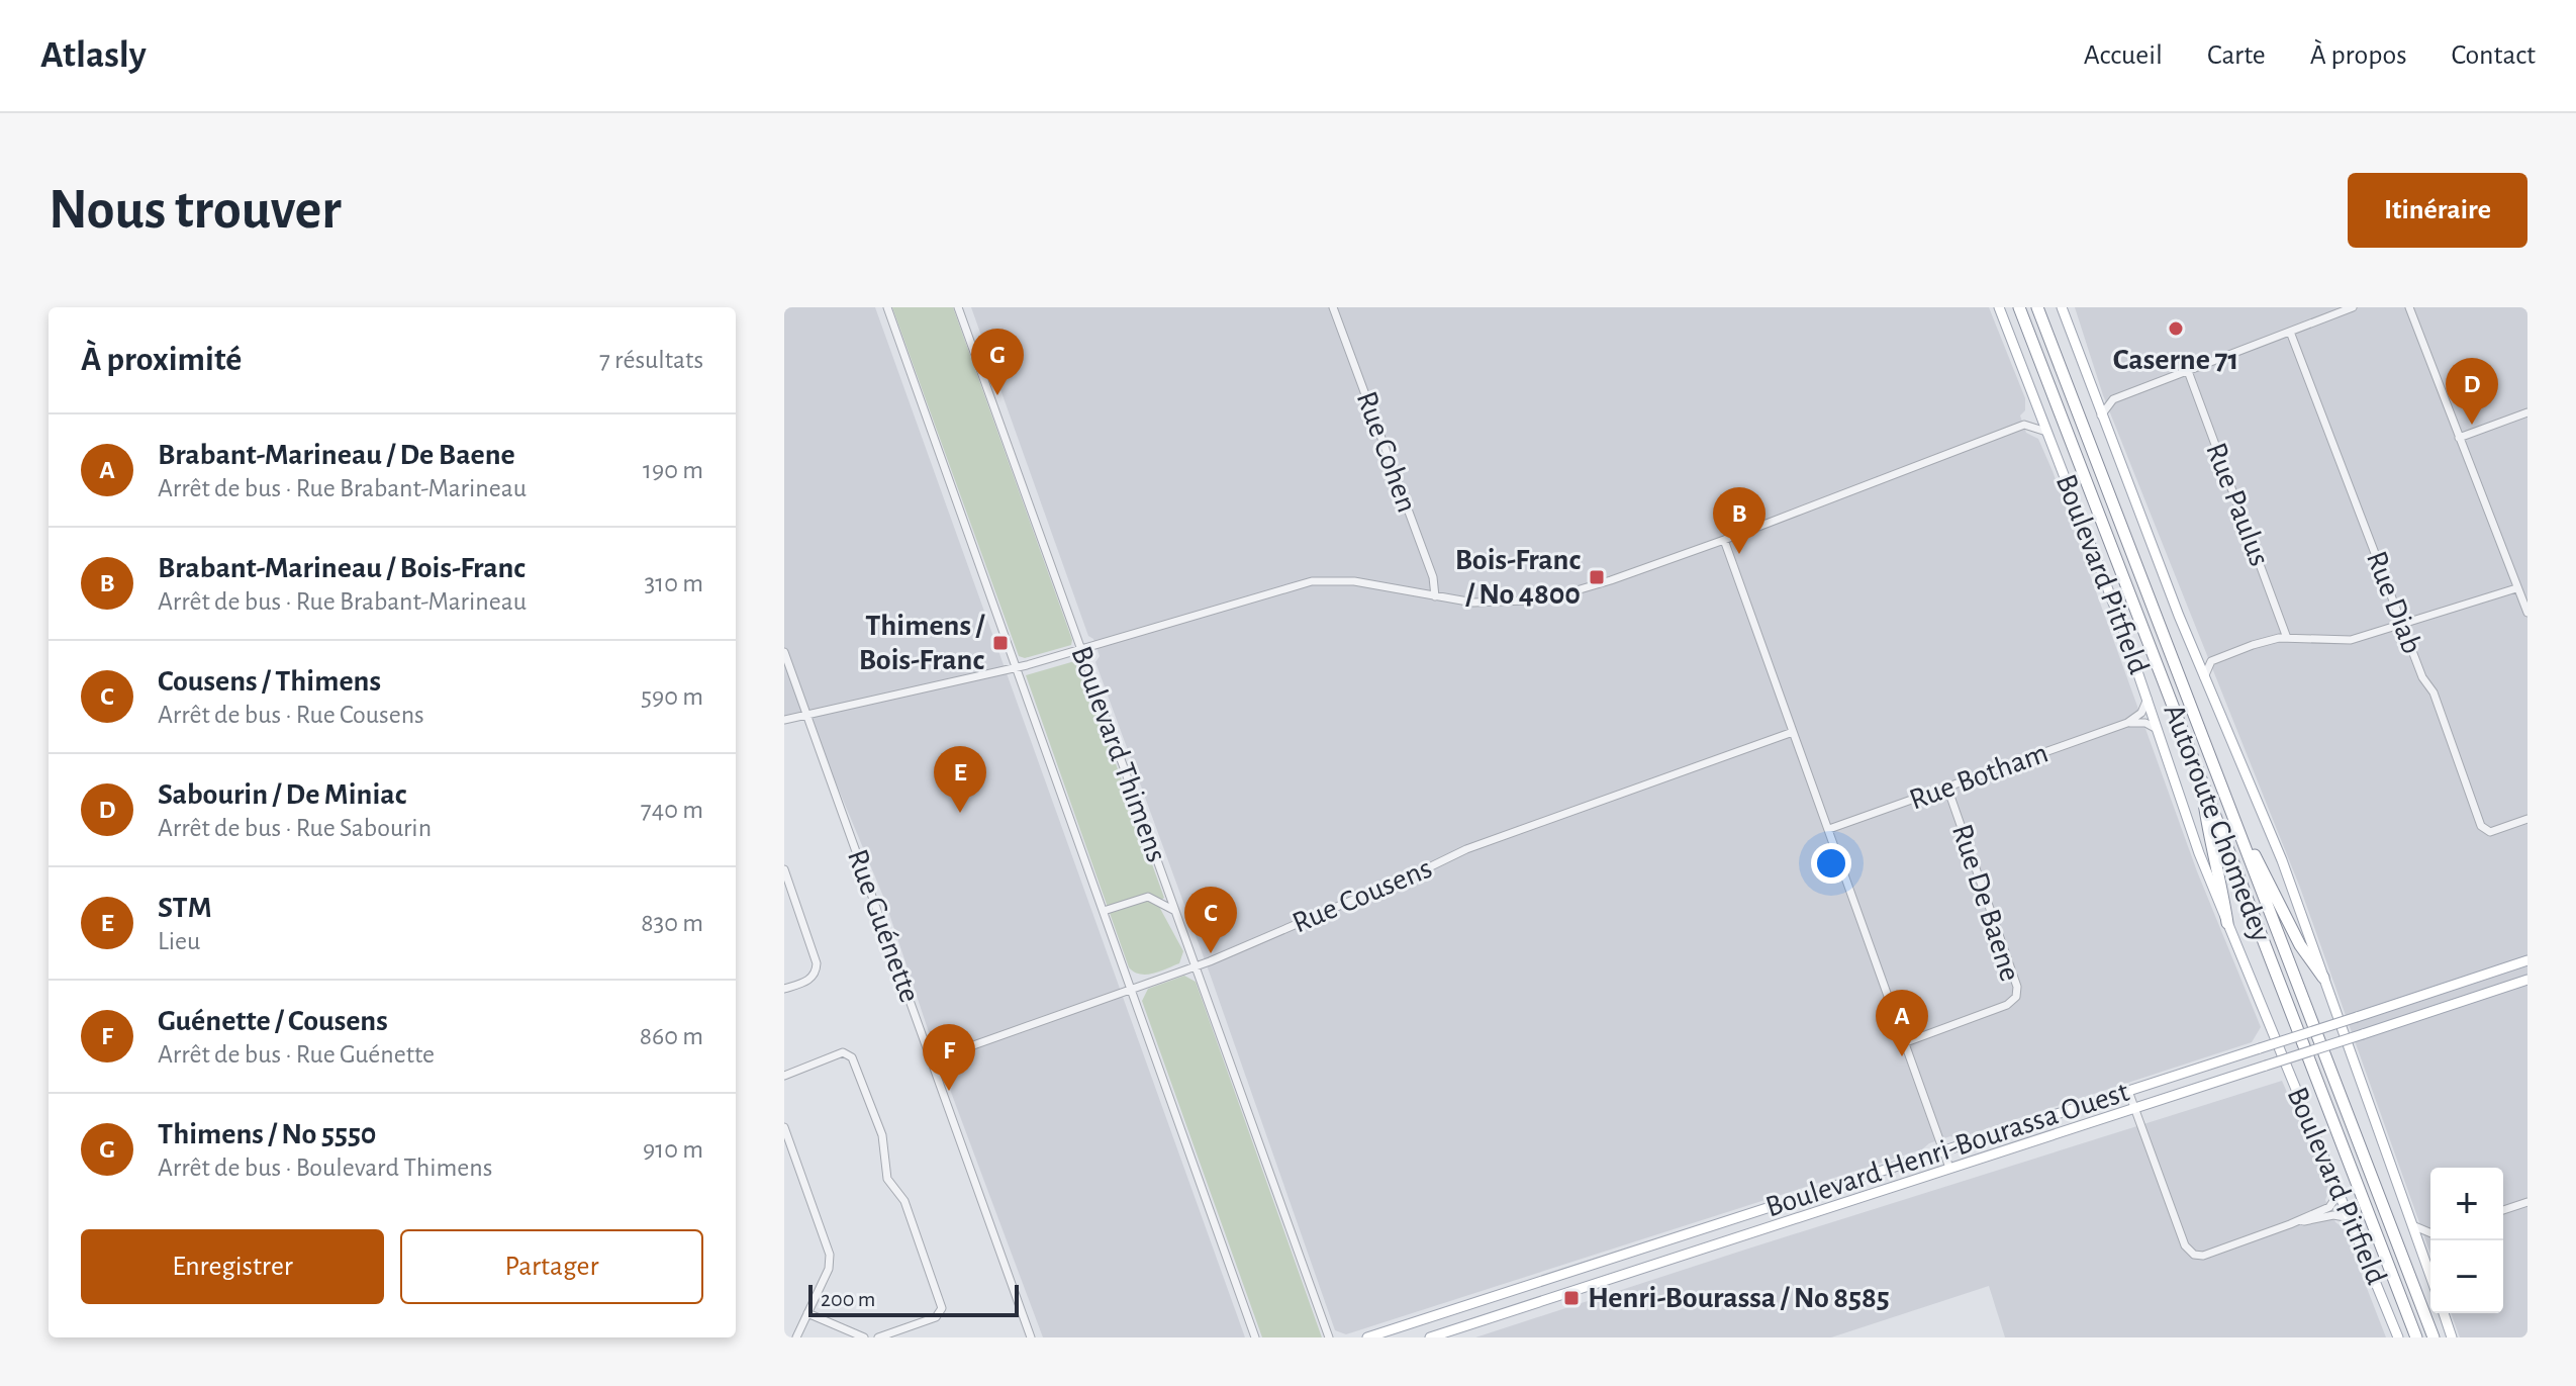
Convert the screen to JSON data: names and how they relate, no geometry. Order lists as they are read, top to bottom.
{
  "streets": {
    "highway": ["Autoroute Chomedey"],
    "main road": ["Boulevard Pitfield", "Boulevard Henri-Bourassa Ouest"],
    "street": [
      "Rue Cohen",
      "Rue Paulus",
      "Rue Diab",
      "Boulevard Thimens",
      "Rue Botham",
      "Rue Cousens",
      "Rue De Baene",
      "Rue Guénette"
    ]
  },
  "crossings": [
    ["Boulevard Pitfield", "Rue Botham"],
    ["Boulevard Thimens", "Rue Cousens"],
    ["Rue Botham", "Rue De Baene"],
    ["Rue Cousens", "Rue Guénette"]
  ],
  "places": {
    "other": ["Caserne 71"],
    "transit": ["Bois-Franc / No 4800", "Thimens / Bois-Franc", "Henri-Bourassa / No 8585"]
  },
  "scale_bar": "200 m",
  "page": {
    "header": "Atlasly",
    "nav": [
      "Accueil",
      "Carte",
      "À propos",
      "Contact"
    ],
    "buttons": [
      "Itinéraire",
      ["Enregistrer", "Partager"]
    ],
    "title": "Nous trouver",
    "heading": ["À proximité", "7 résultats"],
    "pins": [
      "G",
      "D",
      "B",
      "E",
      "C",
      "A",
      "F"
    ],
    "list": [
      {
        "mark": "A",
        "name": "Brabant-Marineau / De Baene",
        "note": "Arrêt de bus · Rue Brabant-Marineau",
        "value": "190 m"
      },
      {
        "mark": "B",
        "name": "Brabant-Marineau / Bois-Franc",
        "note": "Arrêt de bus · Rue Brabant-Marineau",
        "value": "310 m"
      },
      {
        "mark": "C",
        "name": "Cousens / Thimens",
        "note": "Arrêt de bus · Rue Cousens",
        "value": "590 m"
      },
      {
        "mark": "D",
        "name": "Sabourin / De Miniac",
        "note": "Arrêt de bus · Rue Sabourin",
        "value": "740 m"
      },
      {
        "mark": "E",
        "name": "STM",
        "note": "Lieu",
        "value": "830 m"
      },
      {
        "mark": "F",
        "name": "Guénette / Cousens",
        "note": "Arrêt de bus · Rue Guénette",
        "value": "860 m"
      },
      {
        "mark": "G",
        "name": "Thimens / No 5550",
        "note": "Arrêt de bus · Boulevard Thimens",
        "value": "910 m"
      }
    ],
    "map_buttons": ["+", "−"],
    "scale": "200 m"
  }
}
